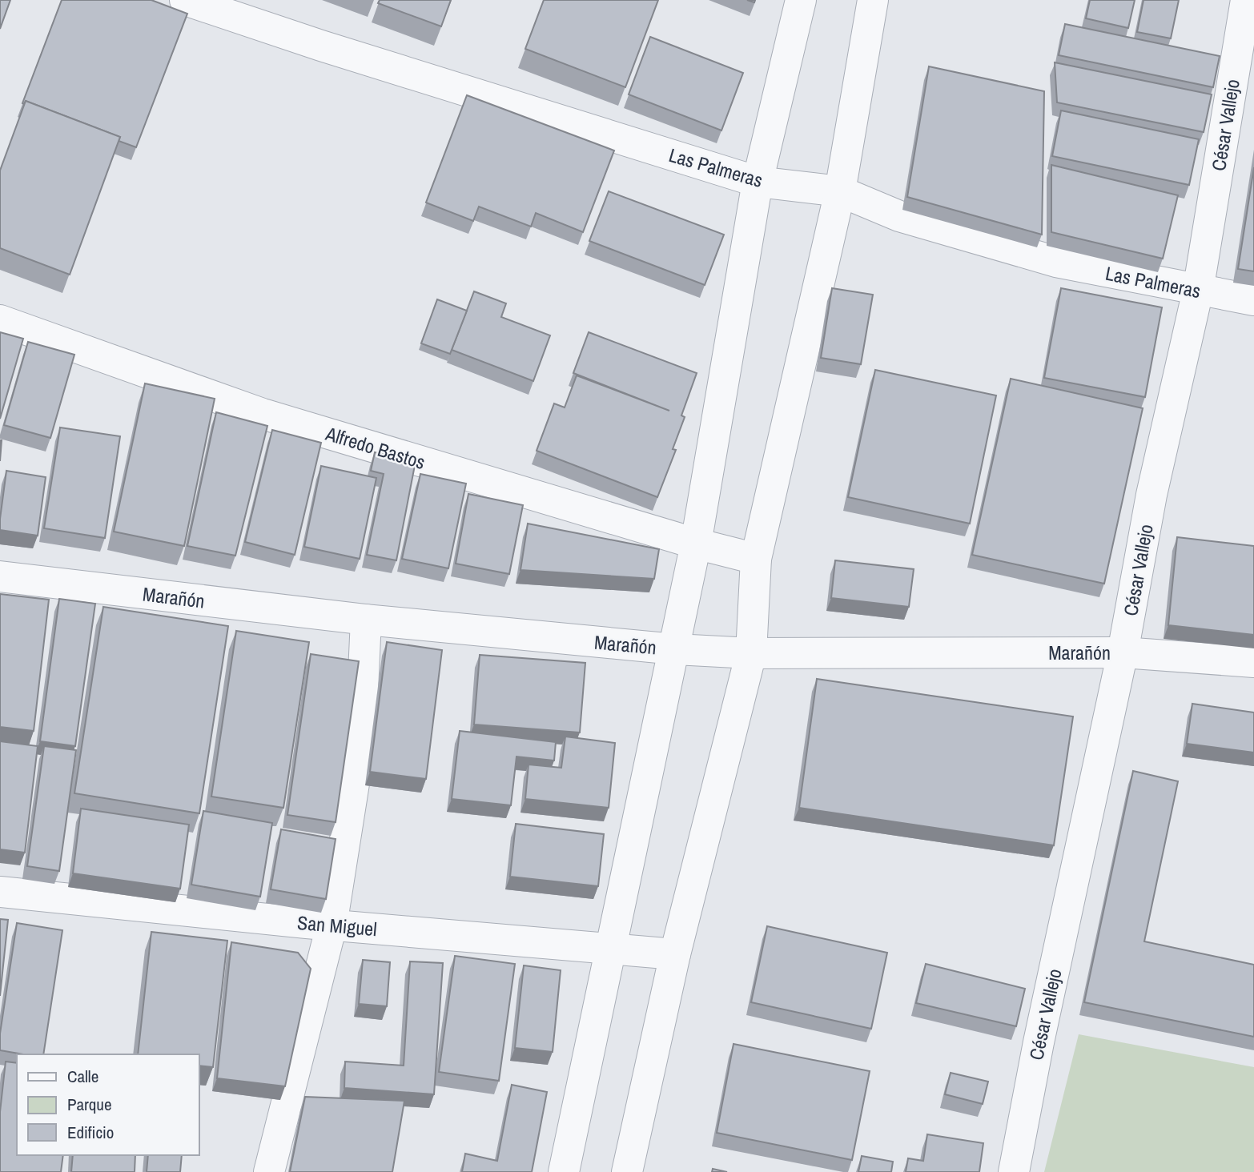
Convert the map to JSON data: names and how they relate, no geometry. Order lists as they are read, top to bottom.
{
  "streets": {
    "street": [
      "César Vallejo",
      "Las Palmeras",
      "Alfredo Bastos",
      "Marañón",
      "San Miguel"
    ]
  },
  "crossings": [
    ["César Vallejo", "Las Palmeras"],
    ["César Vallejo", "Marañón"]
  ],
  "legend": ["Calle", "Parque", "Edificio"]
}
